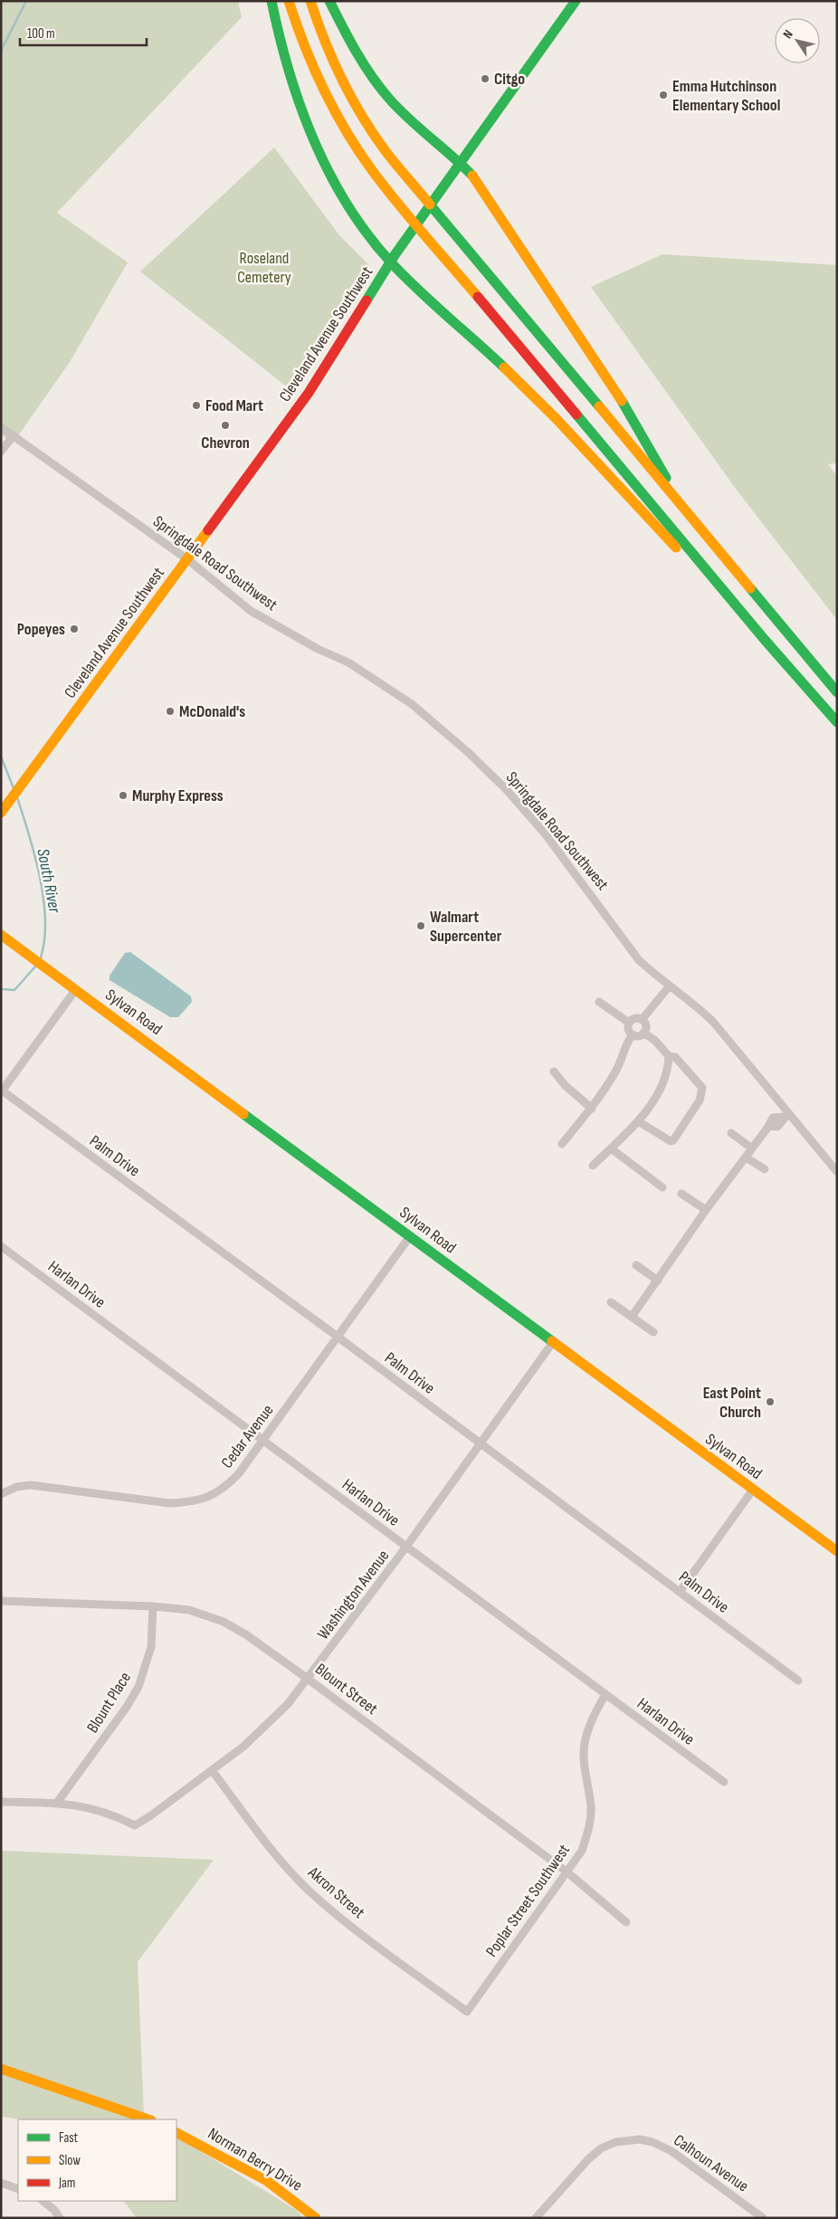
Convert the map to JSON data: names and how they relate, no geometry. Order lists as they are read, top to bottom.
{
  "streets": {
    "main road": ["Cleveland Avenue Southwest", "Sylvan Road", "Norman Berry Drive"],
    "street": [
      "Springdale Road Southwest",
      "Palm Drive",
      "Harlan Drive",
      "Cedar Avenue",
      "Washington Avenue",
      "Blount Street",
      "Blount Place",
      "Akron Street",
      "Poplar Street Southwest",
      "Calhoun Avenue"
    ]
  },
  "crossings": [
    ["Cleveland Avenue Southwest", "Springdale Road Southwest"],
    ["Sylvan Road", "Cedar Avenue"],
    ["Sylvan Road", "Washington Avenue"],
    ["Palm Drive", "Cedar Avenue"],
    ["Palm Drive", "Washington Avenue"],
    ["Harlan Drive", "Cedar Avenue"],
    ["Harlan Drive", "Washington Avenue"],
    ["Harlan Drive", "Poplar Street Southwest"],
    ["Washington Avenue", "Blount Street"],
    ["Washington Avenue", "Blount Place"],
    ["Washington Avenue", "Akron Street"],
    ["Blount Street", "Blount Place"],
    ["Blount Street", "Poplar Street Southwest"],
    ["Akron Street", "Poplar Street Southwest"]
  ],
  "water": ["South River"],
  "parks": ["Roseland Cemetery"],
  "places": [
    "Citgo",
    "Emma Hutchinson Elementary School",
    "Food Mart",
    "Chevron",
    "Popeyes",
    "McDonald's",
    "Murphy Express",
    "Walmart Supercenter",
    "East Point Church"
  ],
  "legend": ["Fast", "Slow", "Jam"],
  "scale_bar": "100 m",
  "north": "top left"
}
